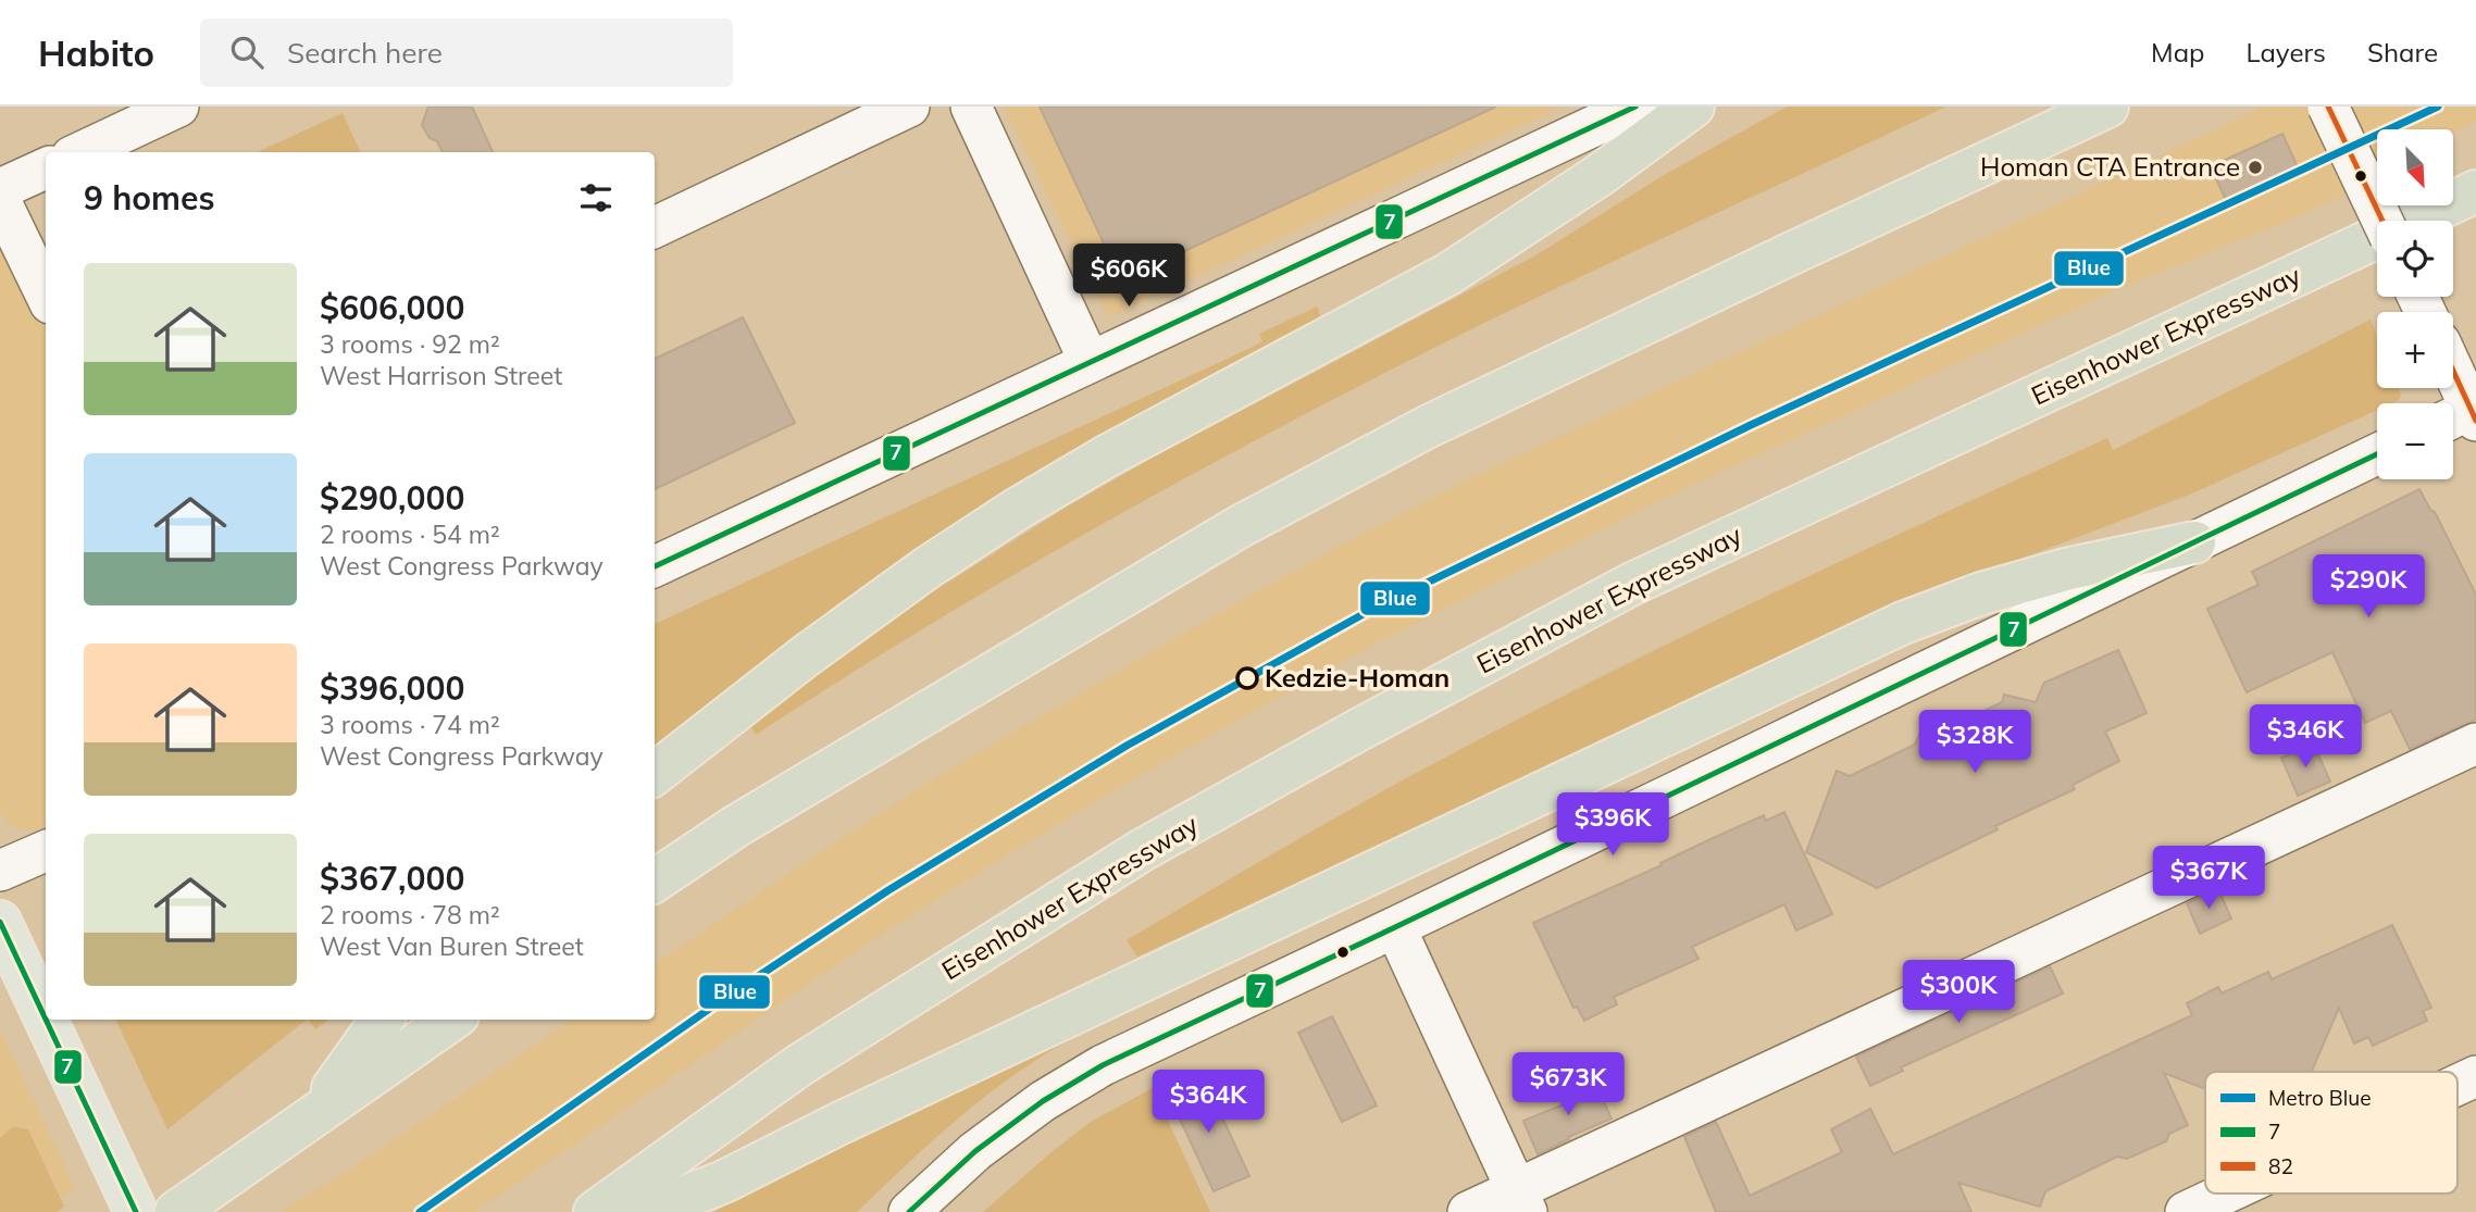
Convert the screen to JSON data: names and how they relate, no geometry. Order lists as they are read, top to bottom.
{
  "streets": {
    "highway": ["Eisenhower Expressway"]
  },
  "places": ["Homan CTA Entrance", "Kedzie-Homan"],
  "lines": ["metro line Blue", "transit line 7", "transit line 82"],
  "legend": ["Metro Blue", "7", "82"],
  "north": "bottom right",
  "page": {
    "header": "Habito",
    "search": "Search here",
    "nav": ["Map", "Layers", "Share"],
    "map_buttons": ["+", "−"],
    "heading": "9 homes",
    "price": [
      "$606K",
      "$290K",
      "$346K",
      "$328K",
      "$396K",
      "$367K",
      "$300K",
      "$673K",
      "$364K"
    ],
    "list": [
      {
        "name": "$606,000",
        "note": "3 rooms · 92 m² · West Harrison Street"
      },
      {
        "name": "$290,000",
        "note": "2 rooms · 54 m² · West Congress Parkway"
      },
      {
        "name": "$396,000",
        "note": "3 rooms · 74 m² · West Congress Parkway"
      },
      {
        "name": "$367,000",
        "note": "2 rooms · 78 m² · West Van Buren Street"
      }
    ]
  }
}
